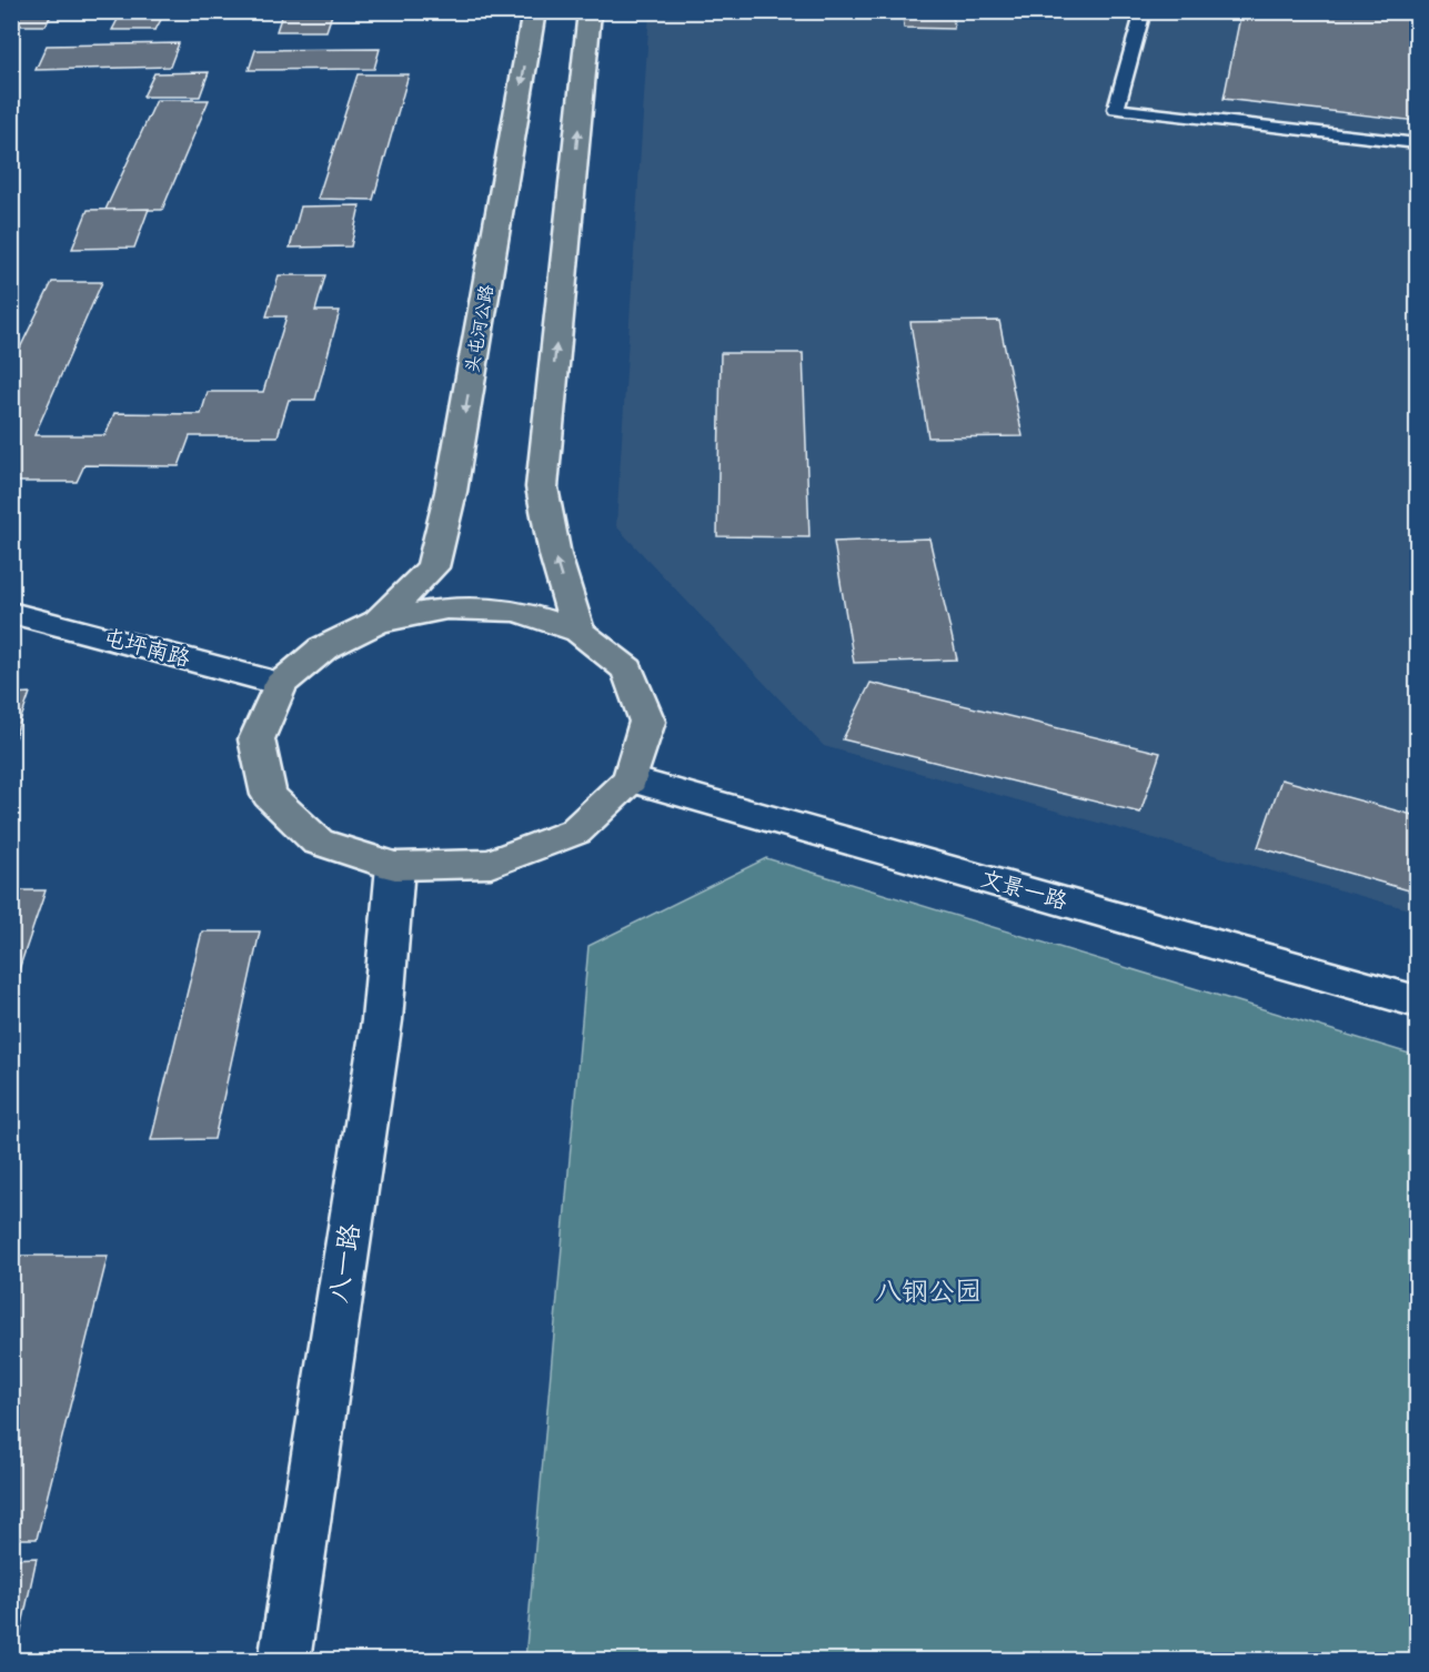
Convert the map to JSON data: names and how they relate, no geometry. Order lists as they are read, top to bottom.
{
  "streets": {
    "main road": ["头屯河公路"],
    "street": ["屯坪南路", "文景一路", "八一路"]
  },
  "parks": ["八钢公园"]
}
